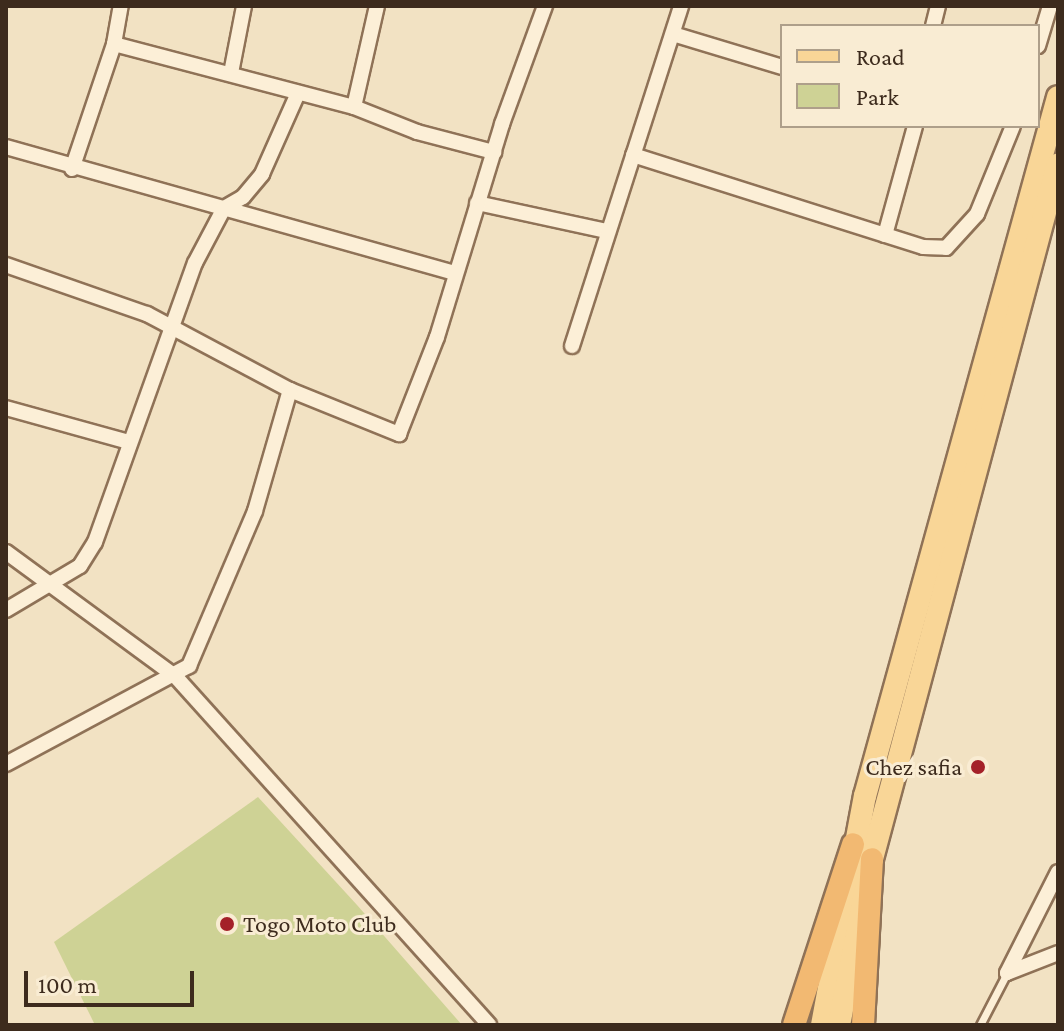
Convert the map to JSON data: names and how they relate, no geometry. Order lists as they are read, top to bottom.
{
  "places": ["Chez safia", "Togo Moto Club"],
  "legend": ["Road", "Park"],
  "scale_bar": "100 m"
}
